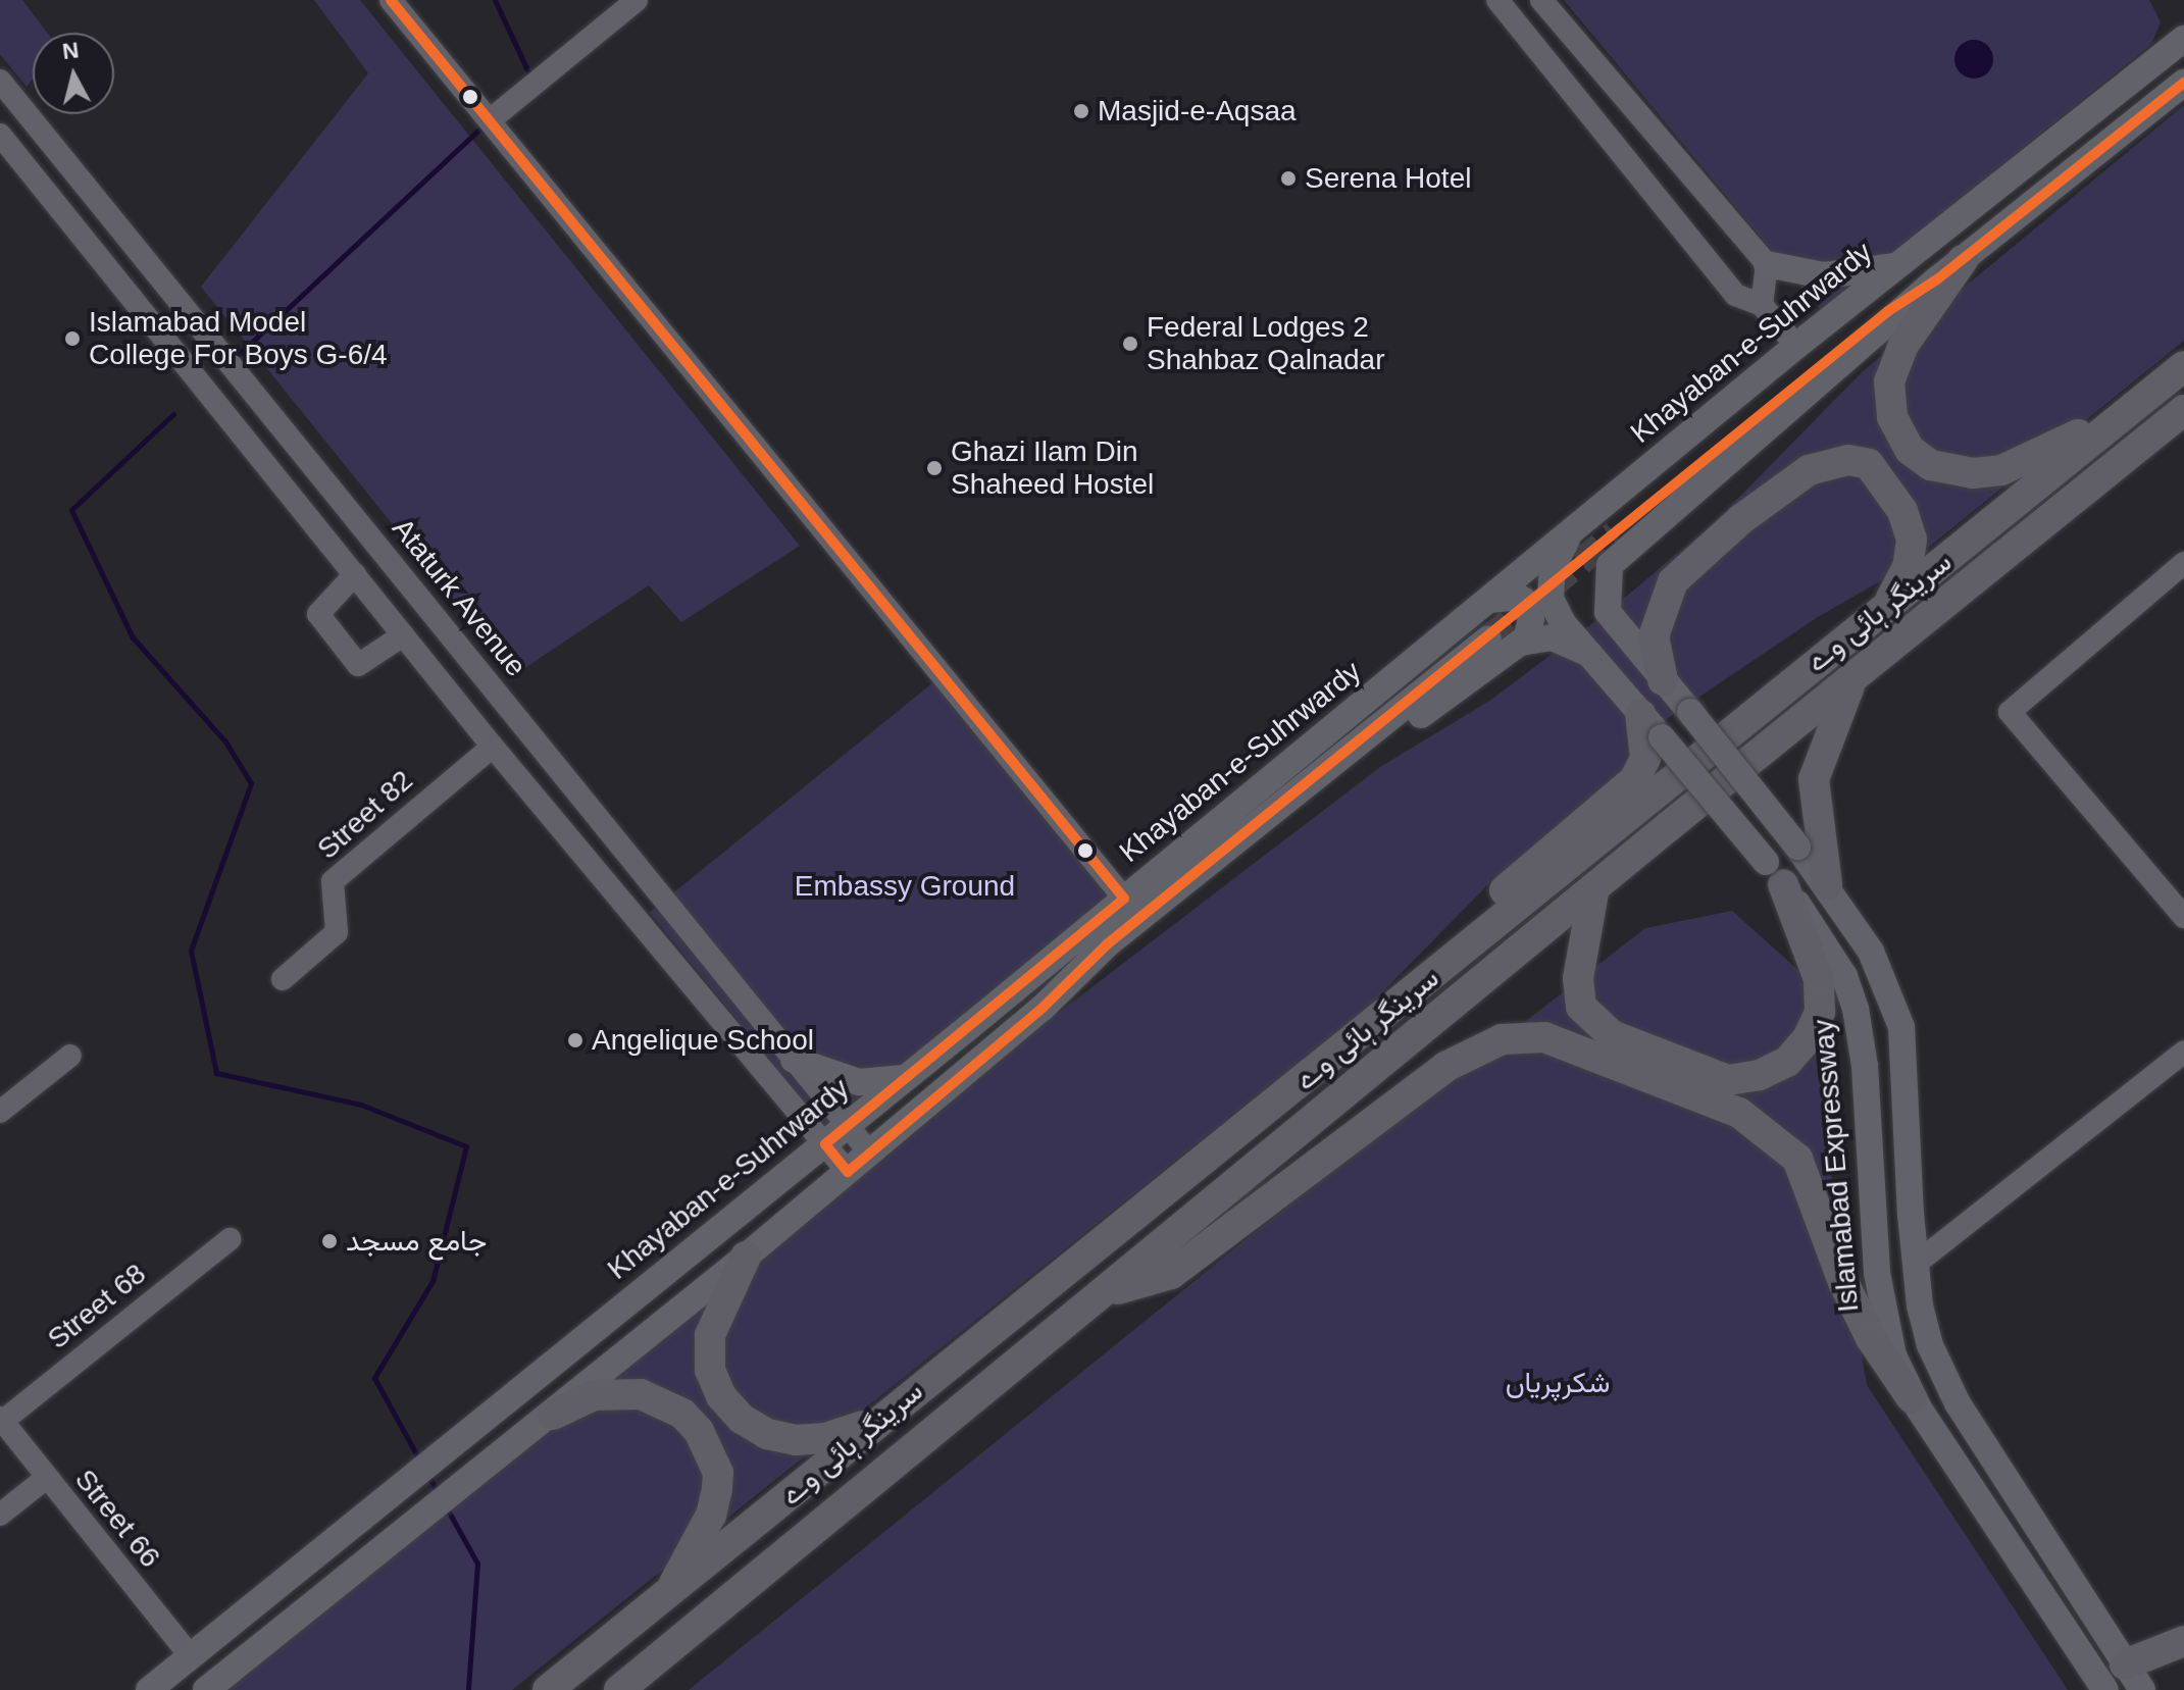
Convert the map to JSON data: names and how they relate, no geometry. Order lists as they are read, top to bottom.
{
  "streets": {
    "highway": ["سرینگر ہائی وے"],
    "main road": ["Khayaban-e-Suhrwardy", "Islamabad Expressway"],
    "street": [
      "Ataturk Avenue",
      "Street 82",
      "Street 68",
      "Street 66"
    ]
  },
  "crossings": [
    ["Khayaban-e-Suhrwardy", "Ataturk Avenue"],
    ["Khayaban-e-Suhrwardy", "Islamabad Expressway"],
    ["Khayaban-e-Suhrwardy", "Street 66"],
    ["Street 68", "Street 66"]
  ],
  "parks": ["Embassy Ground", "شکرپریاں"],
  "places": [
    "Masjid-e-Aqsaa",
    "Serena Hotel",
    "Islamabad Model College For Boys G-6/4",
    "Federal Lodges 2 Shahbaz Qalnadar",
    "Ghazi Ilam Din Shaheed Hostel",
    "Angelique School",
    "جامع مسجد"
  ],
  "north": "top"
}
